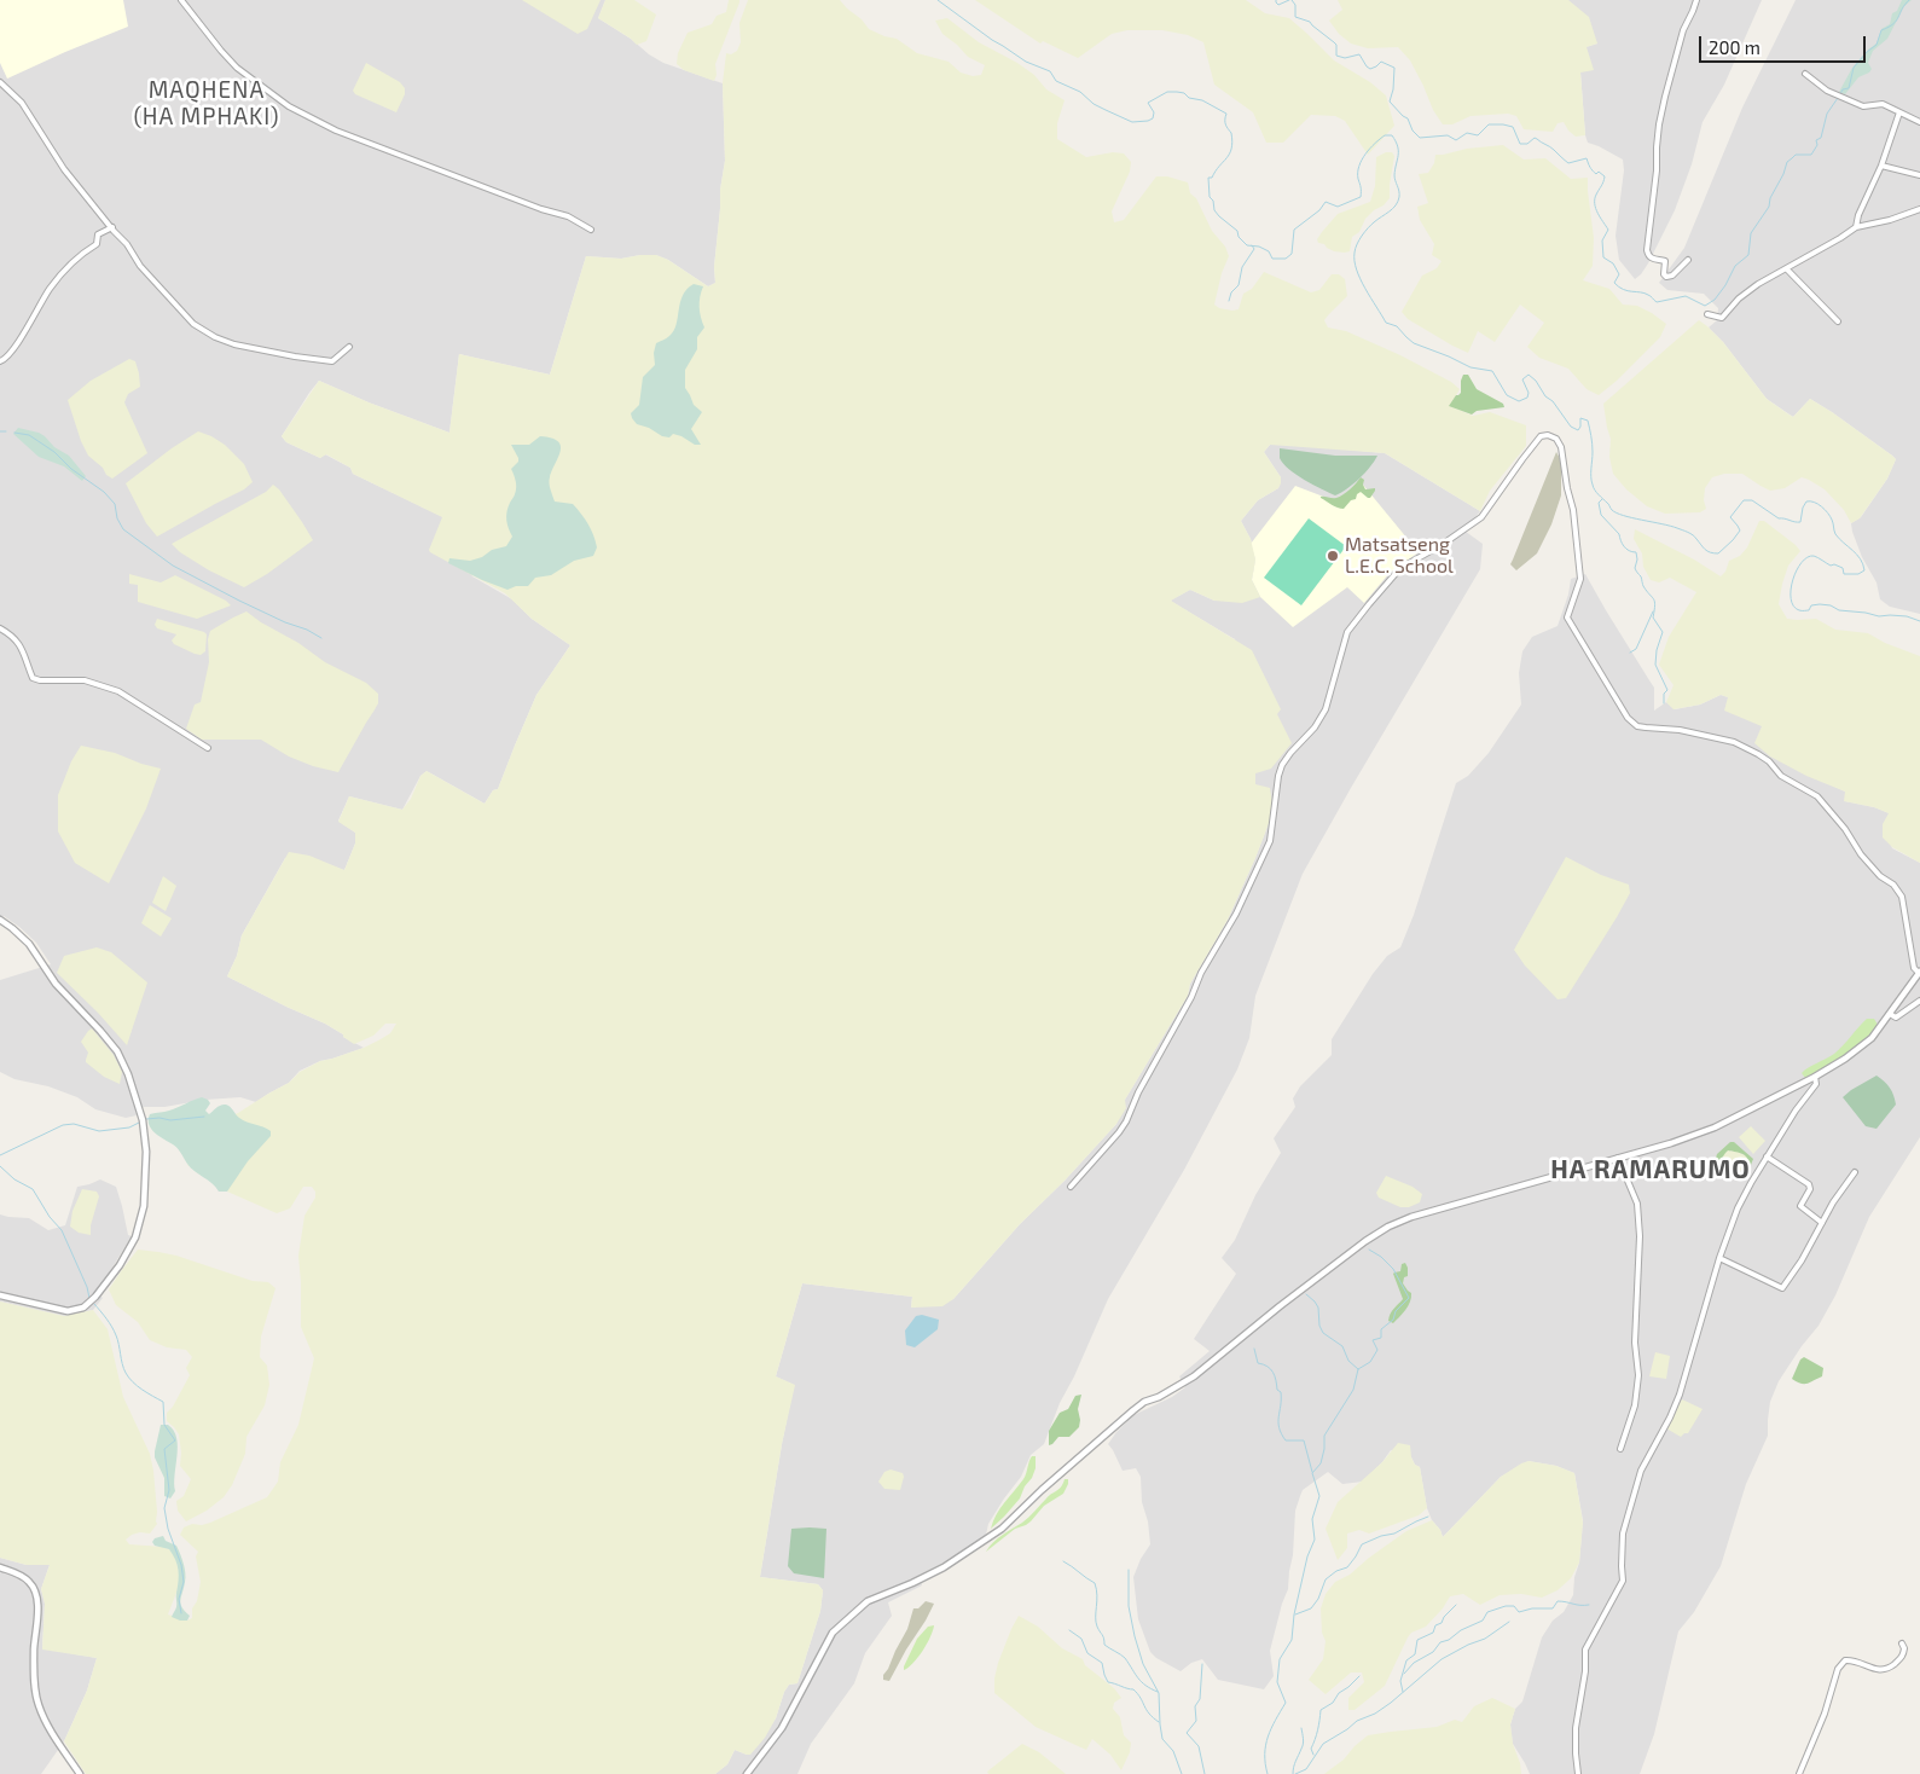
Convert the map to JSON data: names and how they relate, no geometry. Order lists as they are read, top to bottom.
{
  "districts": ["MAQHENA (HA MPHAKI)", "HA RAMARUMO"],
  "places": ["Matsatseng L.E.C. School"],
  "scale_bar": "200 m"
}
